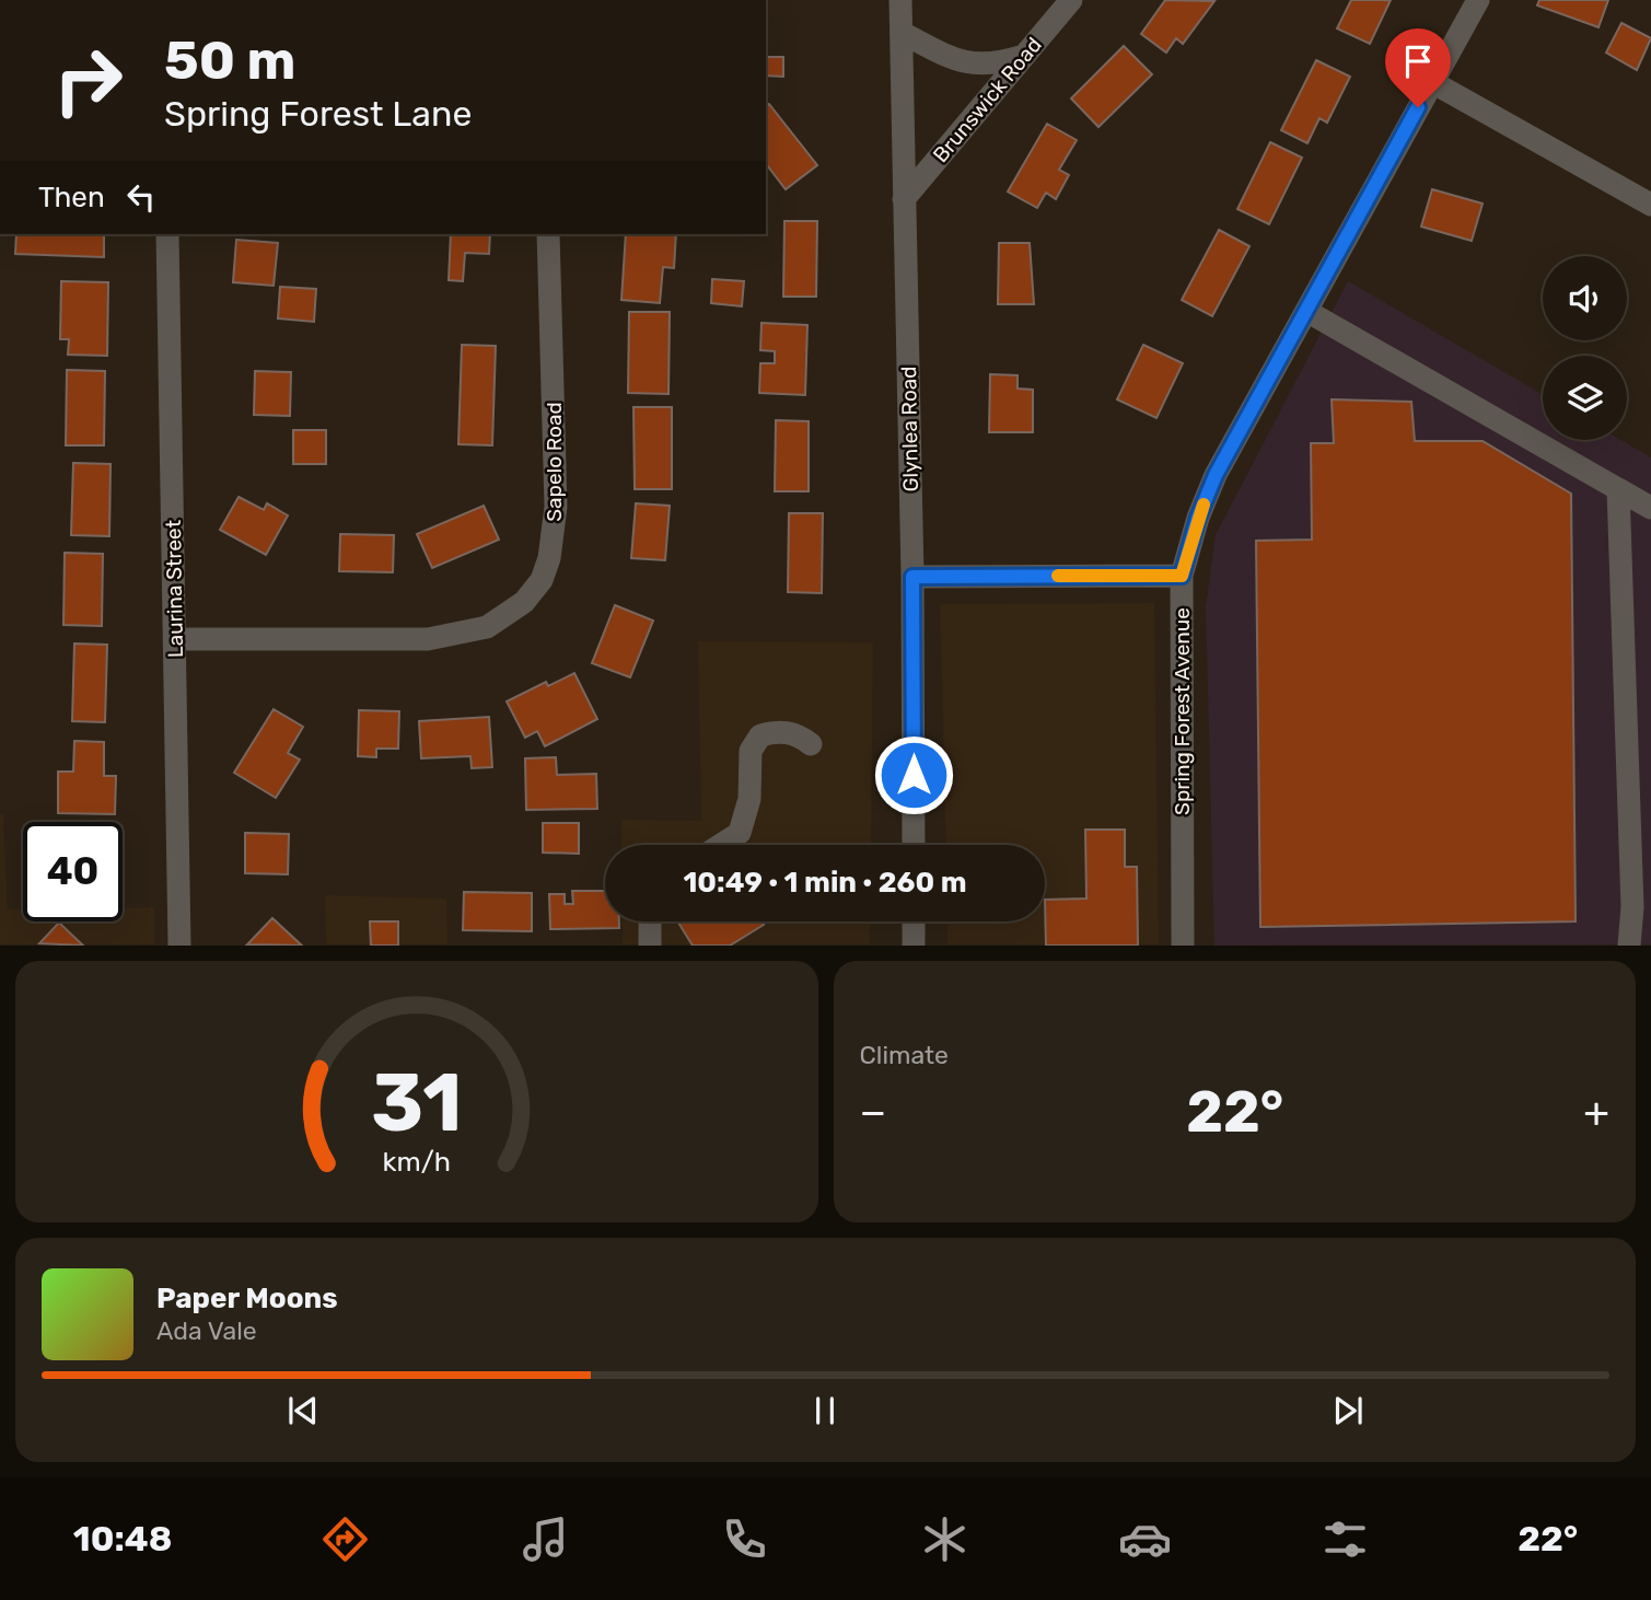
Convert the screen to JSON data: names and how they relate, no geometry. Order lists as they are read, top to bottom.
{
  "streets": {
    "street": [
      "Brunswick Road",
      "Glynlea Road",
      "Sapelo Road",
      "Laurina Street",
      "Spring Forest Avenue"
    ]
  },
  "crossings": [
    ["Brunswick Road", "Glynlea Road"],
    ["Sapelo Road", "Laurina Street"]
  ],
  "page": {
    "turn": ["50 m", "Spring Forest Lane"],
    "then": "Then",
    "limit": "40",
    "trip": "10:49 · 1 min · 260 m",
    "tile": "Climate",
    "heat": ["−", "22°", "+"],
    "song": ["Paper Moons", "Ada Vale"],
    "tabs": ["10:48", "22°"],
    "gauge": ["31", "km/h"]
  }
}
